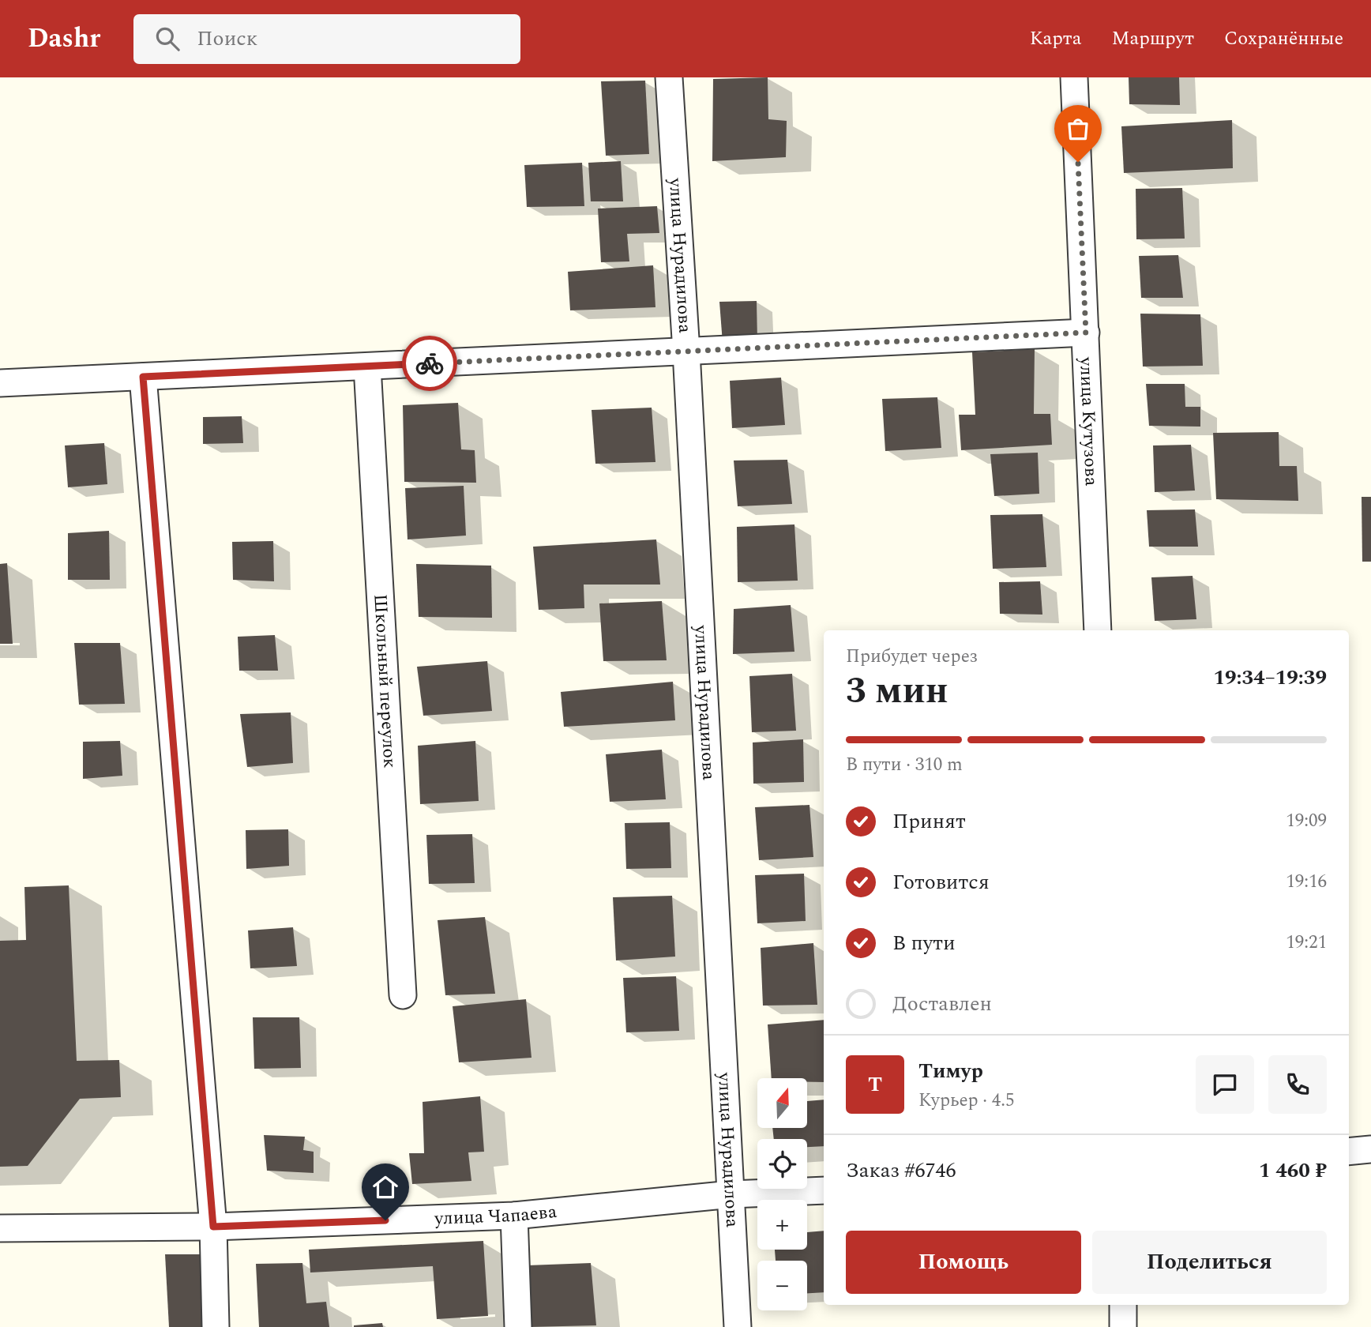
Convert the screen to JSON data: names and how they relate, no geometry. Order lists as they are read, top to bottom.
{
  "streets": {
    "street": [
      "улица Нурадилова",
      "улица Кутузова",
      "Школьный переулок",
      "улица Чапаева"
    ]
  },
  "crossings": [
    ["улица Нурадилова", "улица Чапаева"]
  ],
  "north": "top",
  "page": {
    "header": "Dashr",
    "search": "Поиск",
    "nav": ["Карта", "Маршрут", "Сохранённые"],
    "heading": ["3 мин", "Прибудет через", "19:34–19:39"],
    "panel": [
      "Тимур",
      "Курьер · 4.5",
      "Заказ #6746",
      "1 460 ₽"
    ],
    "bar": "В пути · 310 m",
    "list": [
      ["Принят", "19:09"],
      ["Готовится", "19:16"],
      ["В пути", "19:21"],
      "Доставлен"
    ],
    "round": "Т",
    "map_buttons": ["+", "−"],
    "buttons": ["Помощь", "Поделиться"]
  }
}
